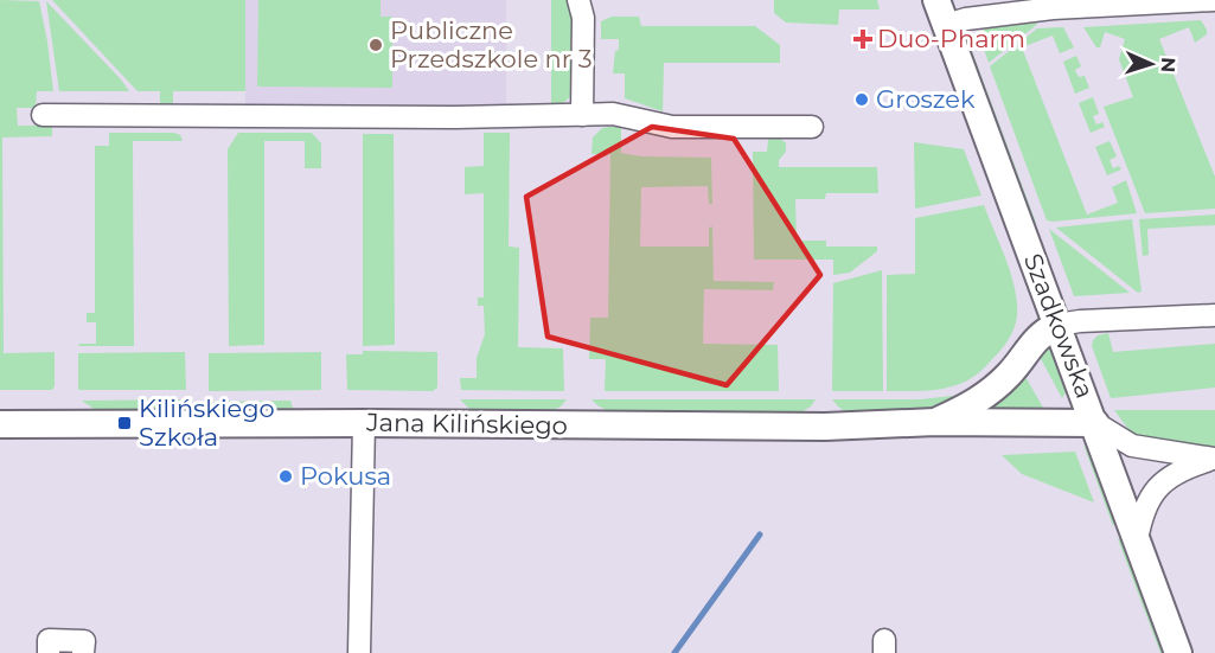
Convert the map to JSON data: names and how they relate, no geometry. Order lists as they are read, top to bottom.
{
  "streets": {
    "street": ["Szadkowska", "Jana Kilińskiego"]
  },
  "crossings": [
    ["Szadkowska", "Jana Kilińskiego"]
  ],
  "places": {
    "health": ["Duo-Pharm"],
    "other": ["Publiczne Przedszkole nr 3", "Groszek", "Pokusa"],
    "transit": ["Kilińskiego Szkoła"]
  },
  "north": "right"
}
